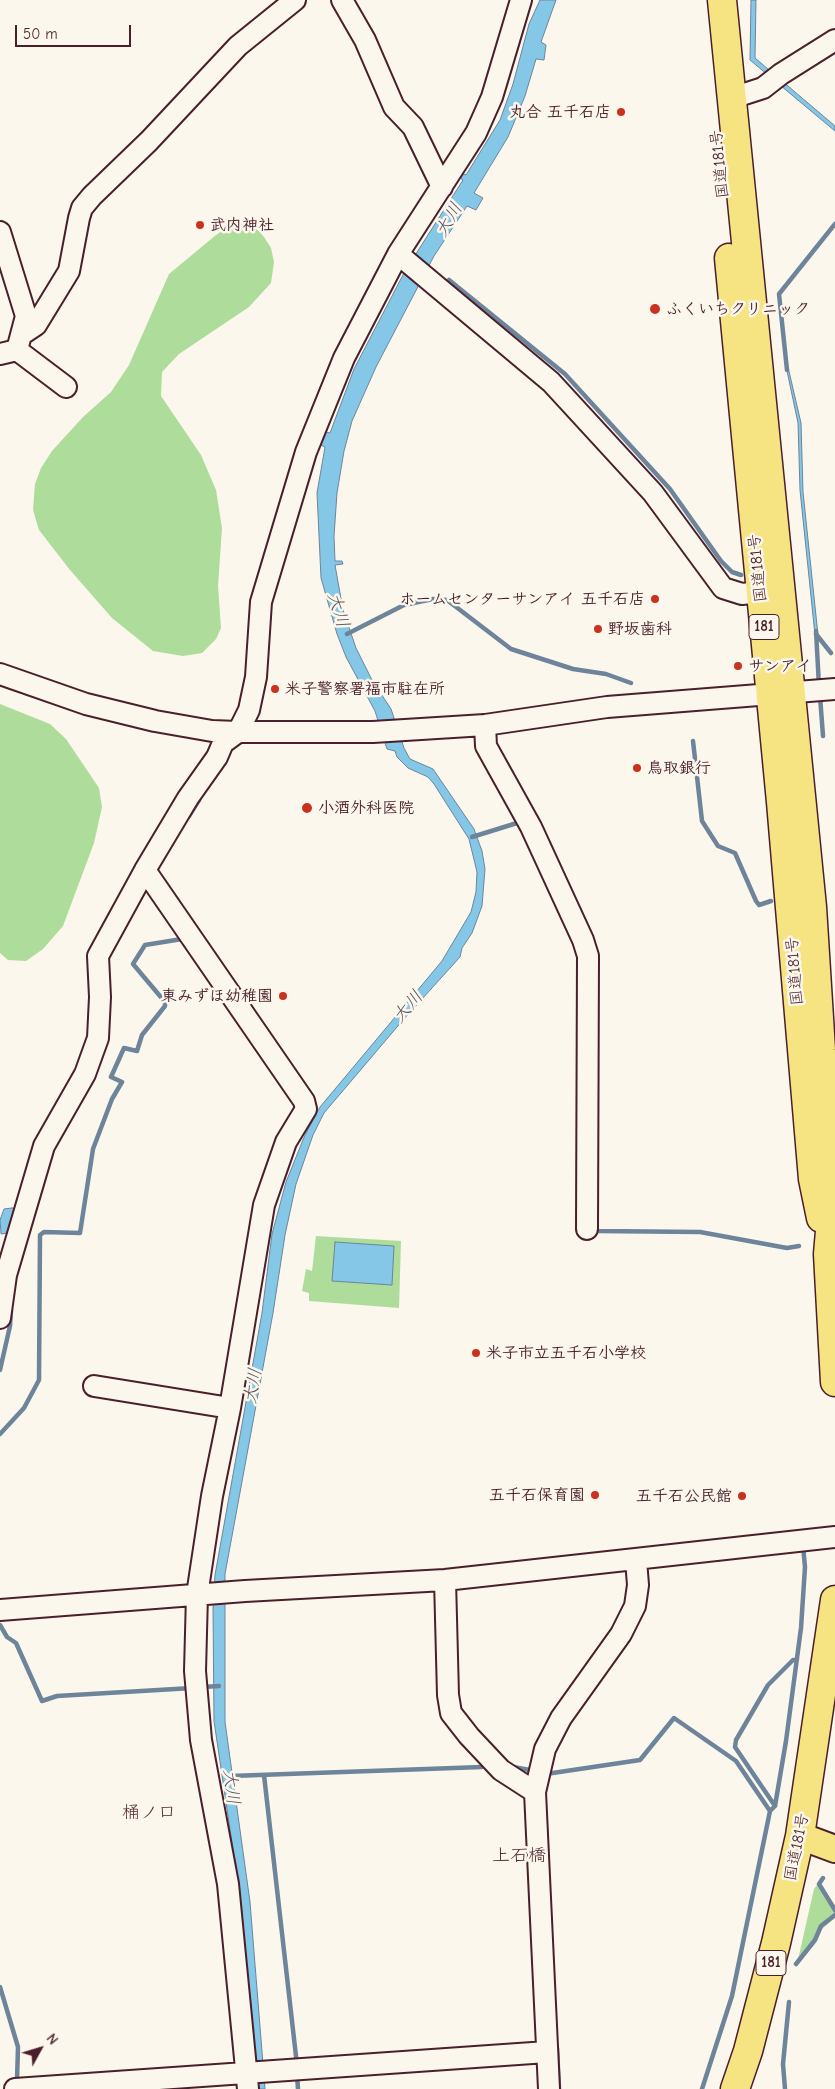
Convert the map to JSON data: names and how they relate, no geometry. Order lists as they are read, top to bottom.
{
  "streets": {
    "highway": ["国道181号", "181"]
  },
  "districts": ["桶ノ口", "上石橋"],
  "water": ["大川"],
  "places": [
    "丸合 五千石店",
    "武内神社",
    "ふくいちクリニック",
    "ホームセンターサンアイ 五千石店",
    "野坂歯科",
    "サンアイ",
    "米子警察署福市駐在所",
    "鳥取銀行",
    "小酒外科医院",
    "東みずほ幼稚園",
    "米子市立五千石小学校",
    "五千石保育園",
    "五千石公民館"
  ],
  "scale_bar": "50 m",
  "north": "top right"
}
